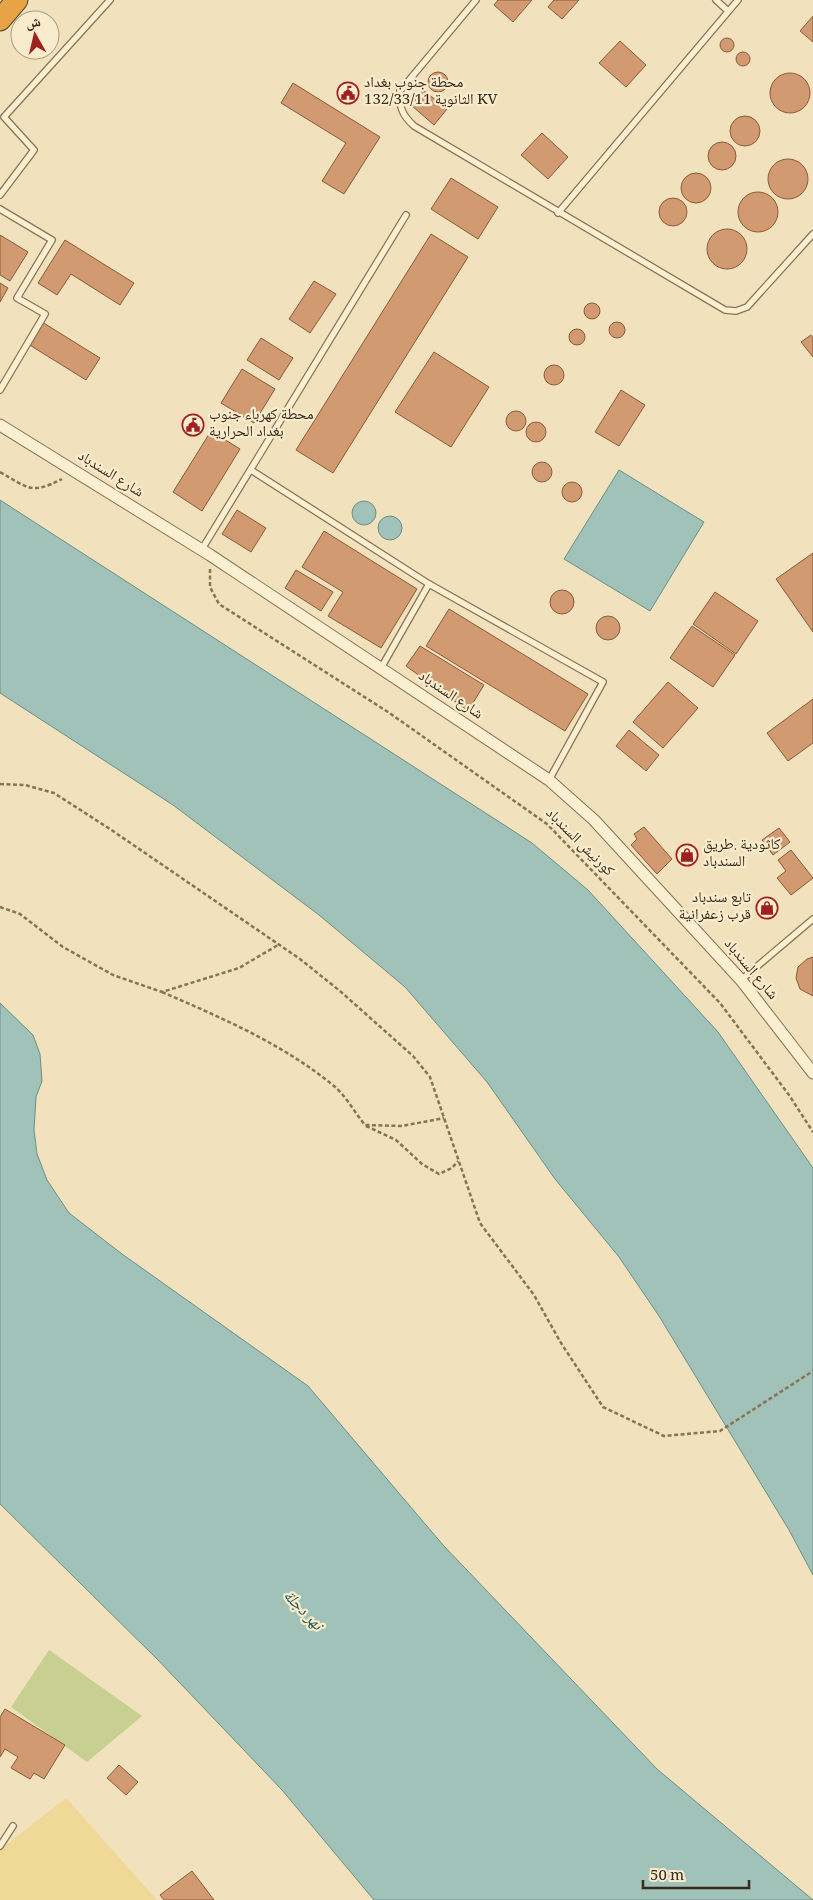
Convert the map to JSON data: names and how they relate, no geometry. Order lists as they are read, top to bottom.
{
  "streets": {
    "street": ["شارع السندباد"],
    "path": ["كورنيش السندباد"]
  },
  "crossings": [
    ["شارع السندباد", "كورنيش السندباد"]
  ],
  "water": ["نهر دجلة"],
  "places": {
    "public building": ["محطة جنوب بغداد الثانوية 132/33/11 KV", "محطة كهرباء جنوب بغداد الحرارية"],
    "shop": ["كاثودية .طريق السندباد", "تابع سندباد قرب زعفرانية"]
  },
  "scale_bar": "50 m",
  "north": "top"
}
